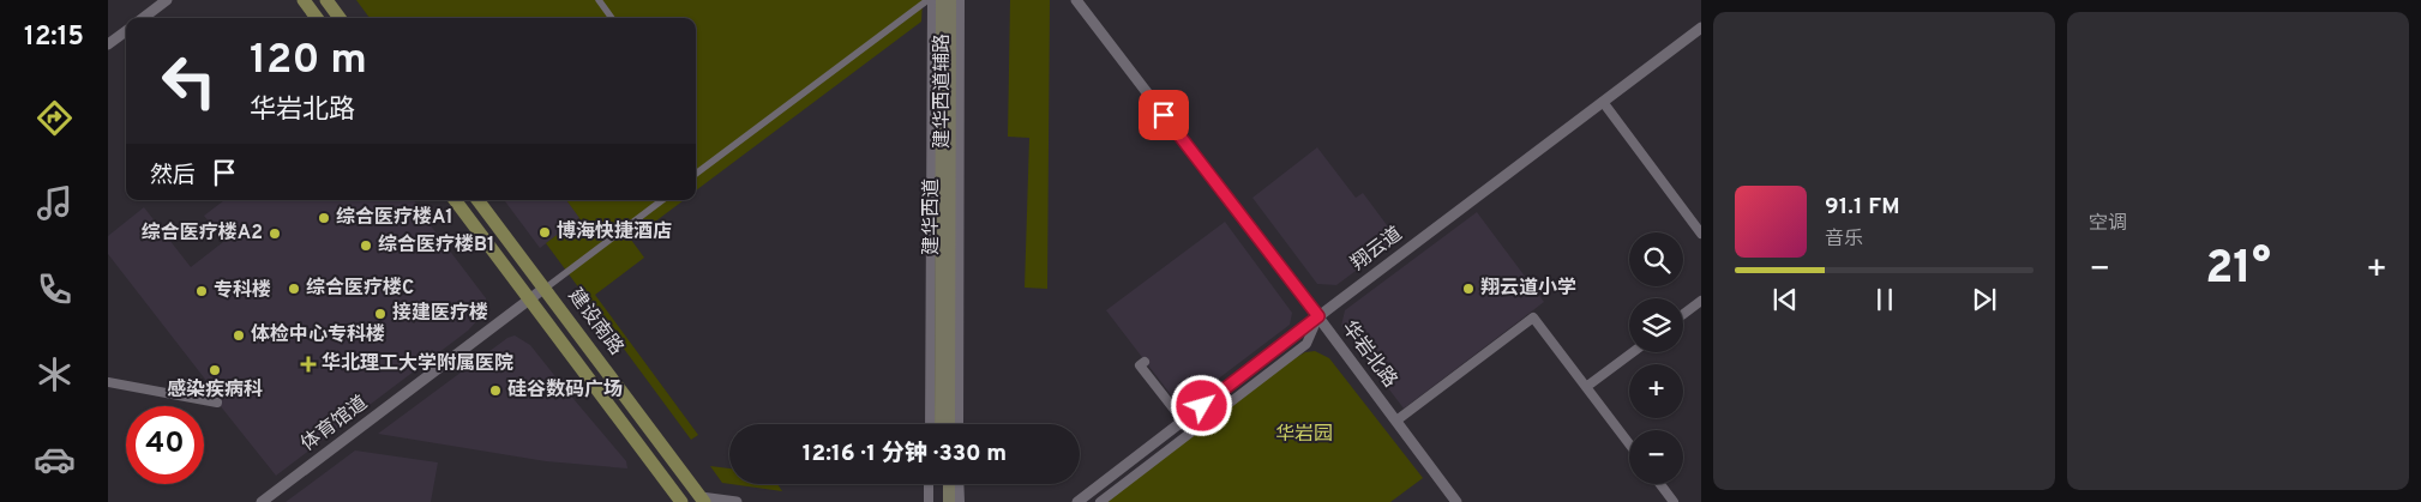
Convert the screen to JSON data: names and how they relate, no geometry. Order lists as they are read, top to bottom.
{
  "streets": {
    "main road": ["建华西道", "建设南路"],
    "street": [
      "建华西道辅路",
      "翔云道",
      "华岩北路",
      "体育馆道"
    ]
  },
  "crossings": [
    ["翔云道", "华岩北路"],
    ["建设南路", "体育馆道"]
  ],
  "parks": ["华岩园"],
  "places": {
    "other": [
      "综合医疗楼A1",
      "博海快捷酒店",
      "综合医疗楼A2",
      "综合医疗楼B1",
      "综合医疗楼C",
      "翔云道小学",
      "专科楼",
      "接建医疗楼",
      "体检中心专科楼",
      "感染疾病科",
      "硅谷数码广场"
    ],
    "health": ["华北理工大学附属医院"]
  },
  "page": {
    "tabs": "12:15",
    "tile": "空调",
    "turn": ["120 m", "华岩北路"],
    "then": "然后",
    "song": ["91.1 FM", "音乐"],
    "map_buttons": ["+", "−"],
    "heat": ["−", "21°", "+"],
    "limit": "40",
    "trip": "12:16 · 1 分钟 · 330 m"
  }
}
